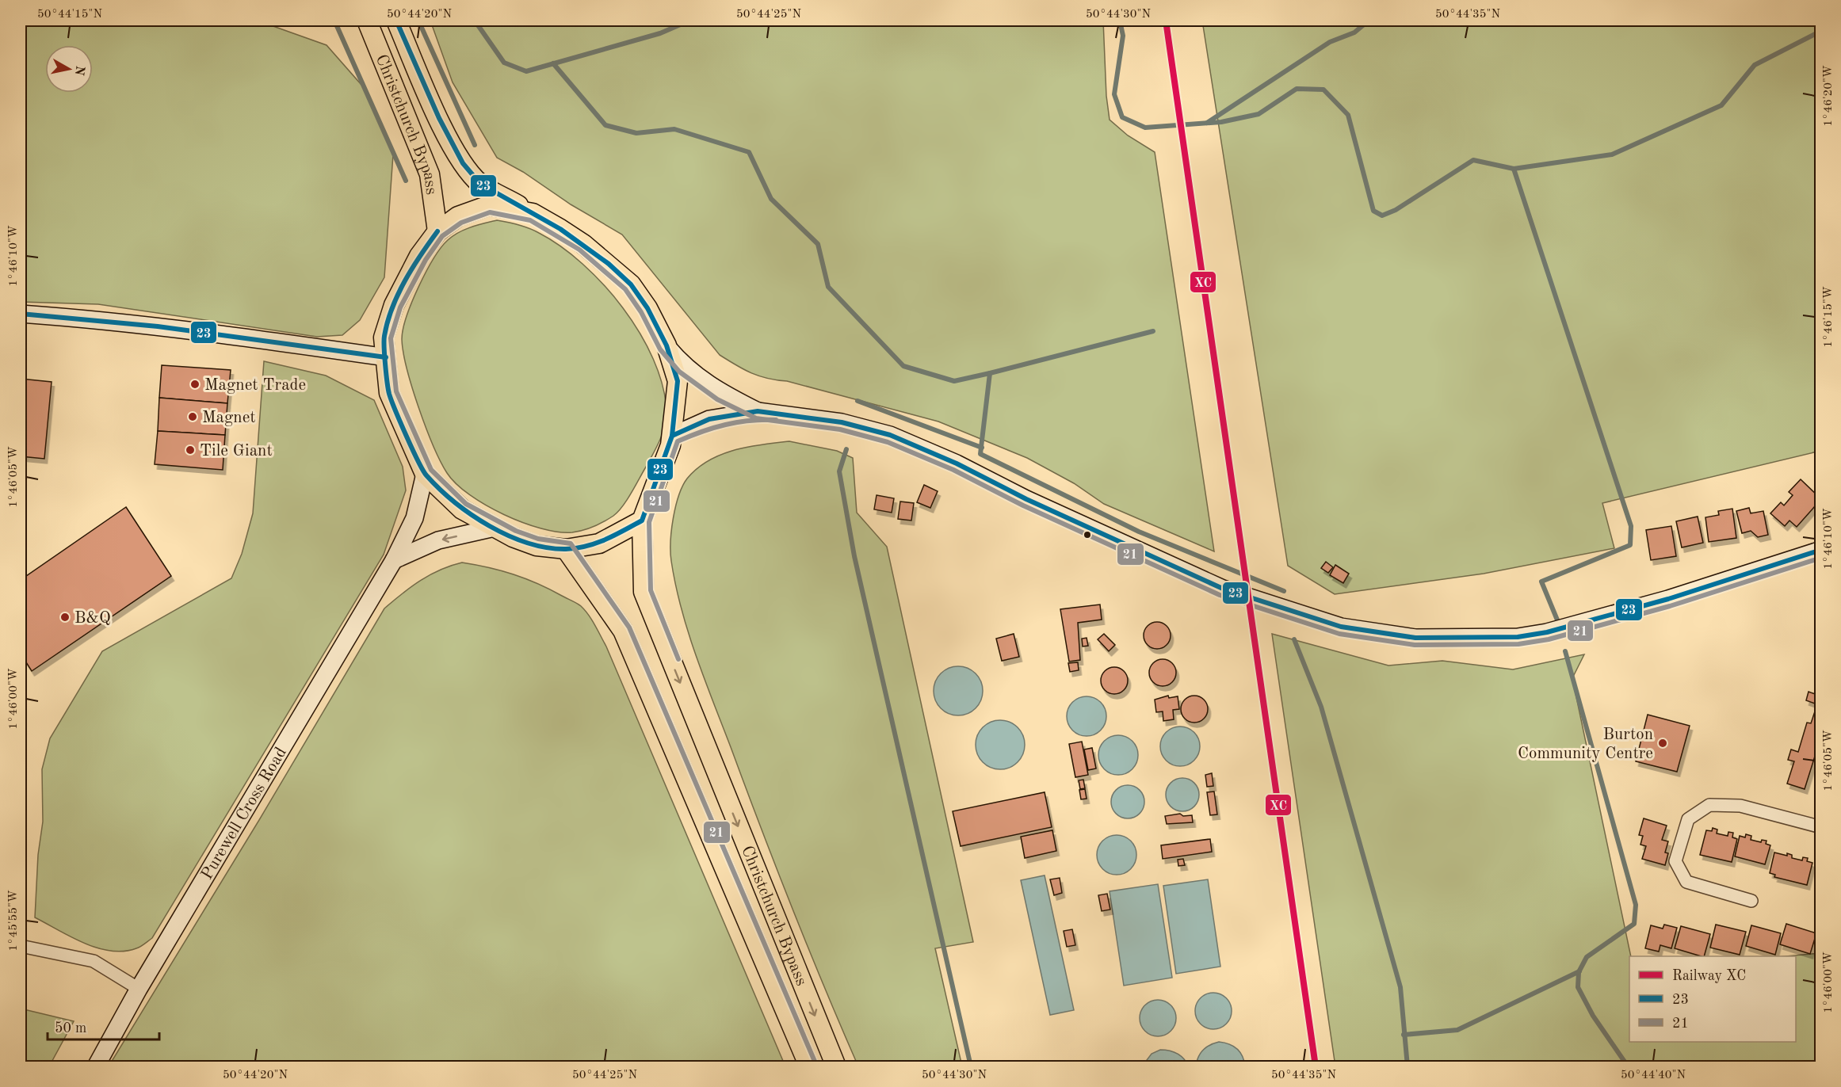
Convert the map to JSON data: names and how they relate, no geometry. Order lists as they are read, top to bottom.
{
  "streets": {
    "main road": ["Christchurch Bypass", "Purewell Cross Road"]
  },
  "places": [
    "Magnet Trade",
    "Magnet",
    "Tile Giant",
    "B&Q",
    "Burton Community Centre"
  ],
  "lines": ["rail line XC", "transit line 23", "transit line 21"],
  "legend": ["Railway XC", "23", "21"],
  "scale_bar": "50 m",
  "north": "right",
  "coordinates": [
    "50°44'15\"N",
    "50°44'20\"N",
    "50°44'25\"N",
    "50°44'30\"N",
    "50°44'35\"N",
    "1°46'20\"W",
    "1°46'10\"W",
    "1°46'15\"W",
    "1°46'05\"W",
    "1°46'00\"W",
    "1°45'55\"W",
    "50°44'40\"N"
  ]
}
